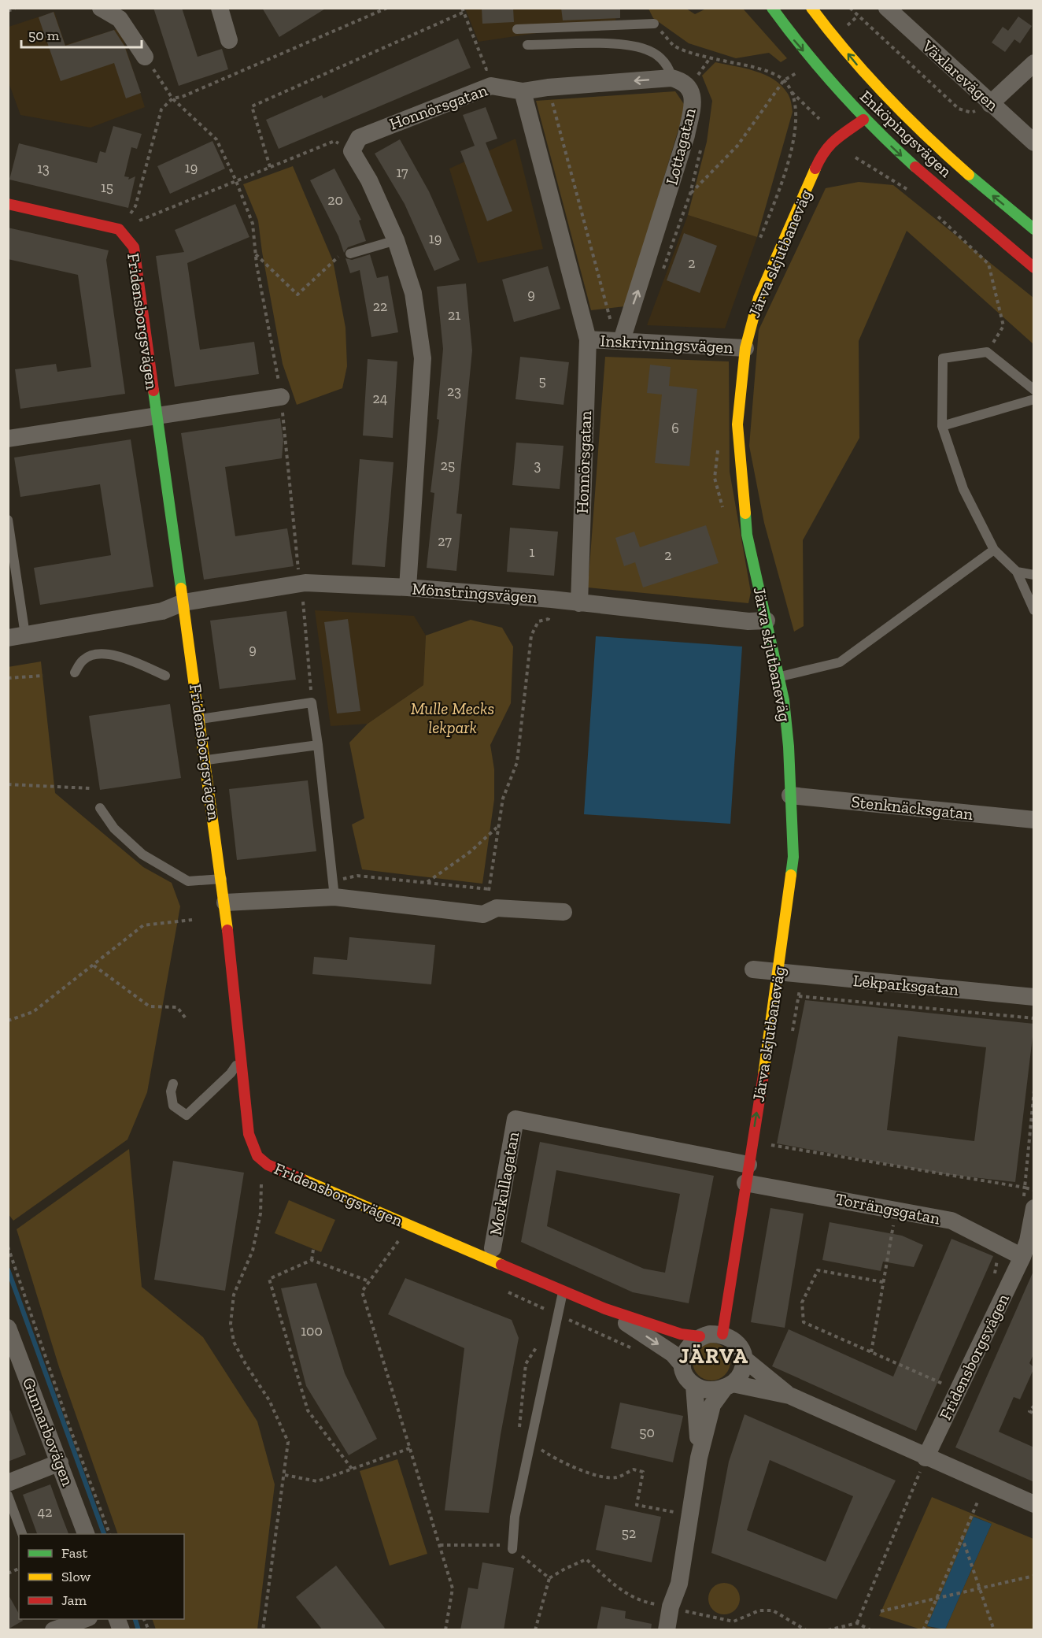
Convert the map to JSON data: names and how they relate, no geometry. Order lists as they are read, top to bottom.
{
  "streets": {
    "street": [
      "Växlarevägen",
      "Honnörsgatan",
      "Enköpingsvägen",
      "Lottagatan",
      "Järva skjutbaneväg",
      "Fridensborgsvägen",
      "Inskrivningsvägen",
      "Mönstringsvägen",
      "Stenknäcksgatan",
      "Lekparksgatan",
      "Morkullagatan",
      "Torrängsgatan",
      "Gunnarbovägen"
    ]
  },
  "crossings": [
    ["Honnörsgatan", "Lottagatan"],
    ["Honnörsgatan", "Inskrivningsvägen"],
    ["Honnörsgatan", "Mönstringsvägen"],
    ["Enköpingsvägen", "Järva skjutbaneväg"],
    ["Lottagatan", "Inskrivningsvägen"],
    ["Järva skjutbaneväg", "Fridensborgsvägen"],
    ["Järva skjutbaneväg", "Inskrivningsvägen"],
    ["Järva skjutbaneväg", "Mönstringsvägen"],
    ["Järva skjutbaneväg", "Stenknäcksgatan"],
    ["Järva skjutbaneväg", "Lekparksgatan"],
    ["Järva skjutbaneväg", "Morkullagatan"],
    ["Järva skjutbaneväg", "Torrängsgatan"],
    ["Fridensborgsvägen", "Mönstringsvägen"],
    ["Fridensborgsvägen", "Torrängsgatan"]
  ],
  "districts": ["JÄRVA"],
  "parks": ["Mulle Mecks lekpark"],
  "house_numbers": [
    "19",
    "13",
    "17",
    "15",
    "20",
    "19",
    "2",
    "9",
    "22",
    "21",
    "5",
    "23",
    "24",
    "6",
    "25",
    "3",
    "27",
    "1",
    "2",
    "9",
    "100",
    "50",
    "42",
    "52"
  ],
  "legend": ["Fast", "Slow", "Jam"],
  "scale_bar": "50 m"
}
